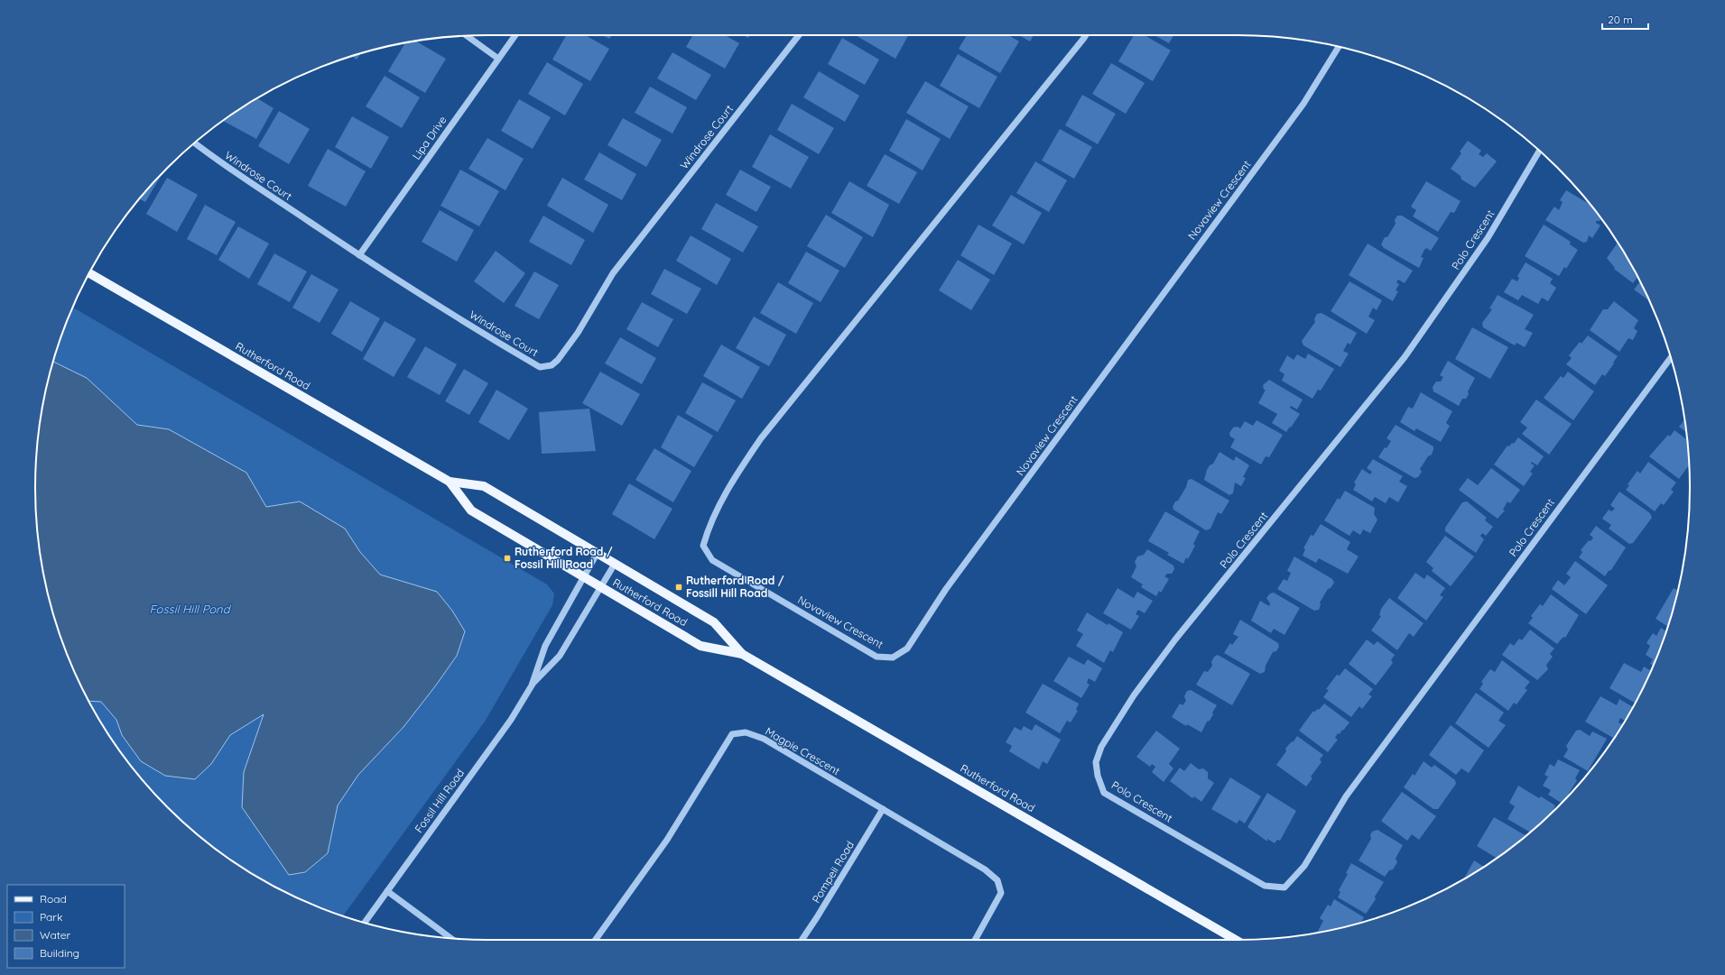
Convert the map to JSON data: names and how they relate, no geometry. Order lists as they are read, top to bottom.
{
  "streets": {
    "main road": ["Rutherford Road"],
    "street": [
      "Windrose Court",
      "Lipa Drive",
      "Novaview Crescent",
      "Polo Crescent",
      "Magpie Crescent",
      "Fossil Hill Road",
      "Pompeii Road"
    ]
  },
  "crossings": [
    ["Windrose Court", "Lipa Drive"],
    ["Rutherford Road", "Fossil Hill Road"],
    ["Magpie Crescent", "Pompeii Road"]
  ],
  "water": ["Fossil Hill Pond"],
  "places": {
    "transit": ["Rutherford Road / Fossil Hill Road", "Rutherford Road / Fossill Hill Road"]
  },
  "legend": [
    "Road",
    "Park",
    "Water",
    "Building"
  ],
  "scale_bar": "20 m"
}
